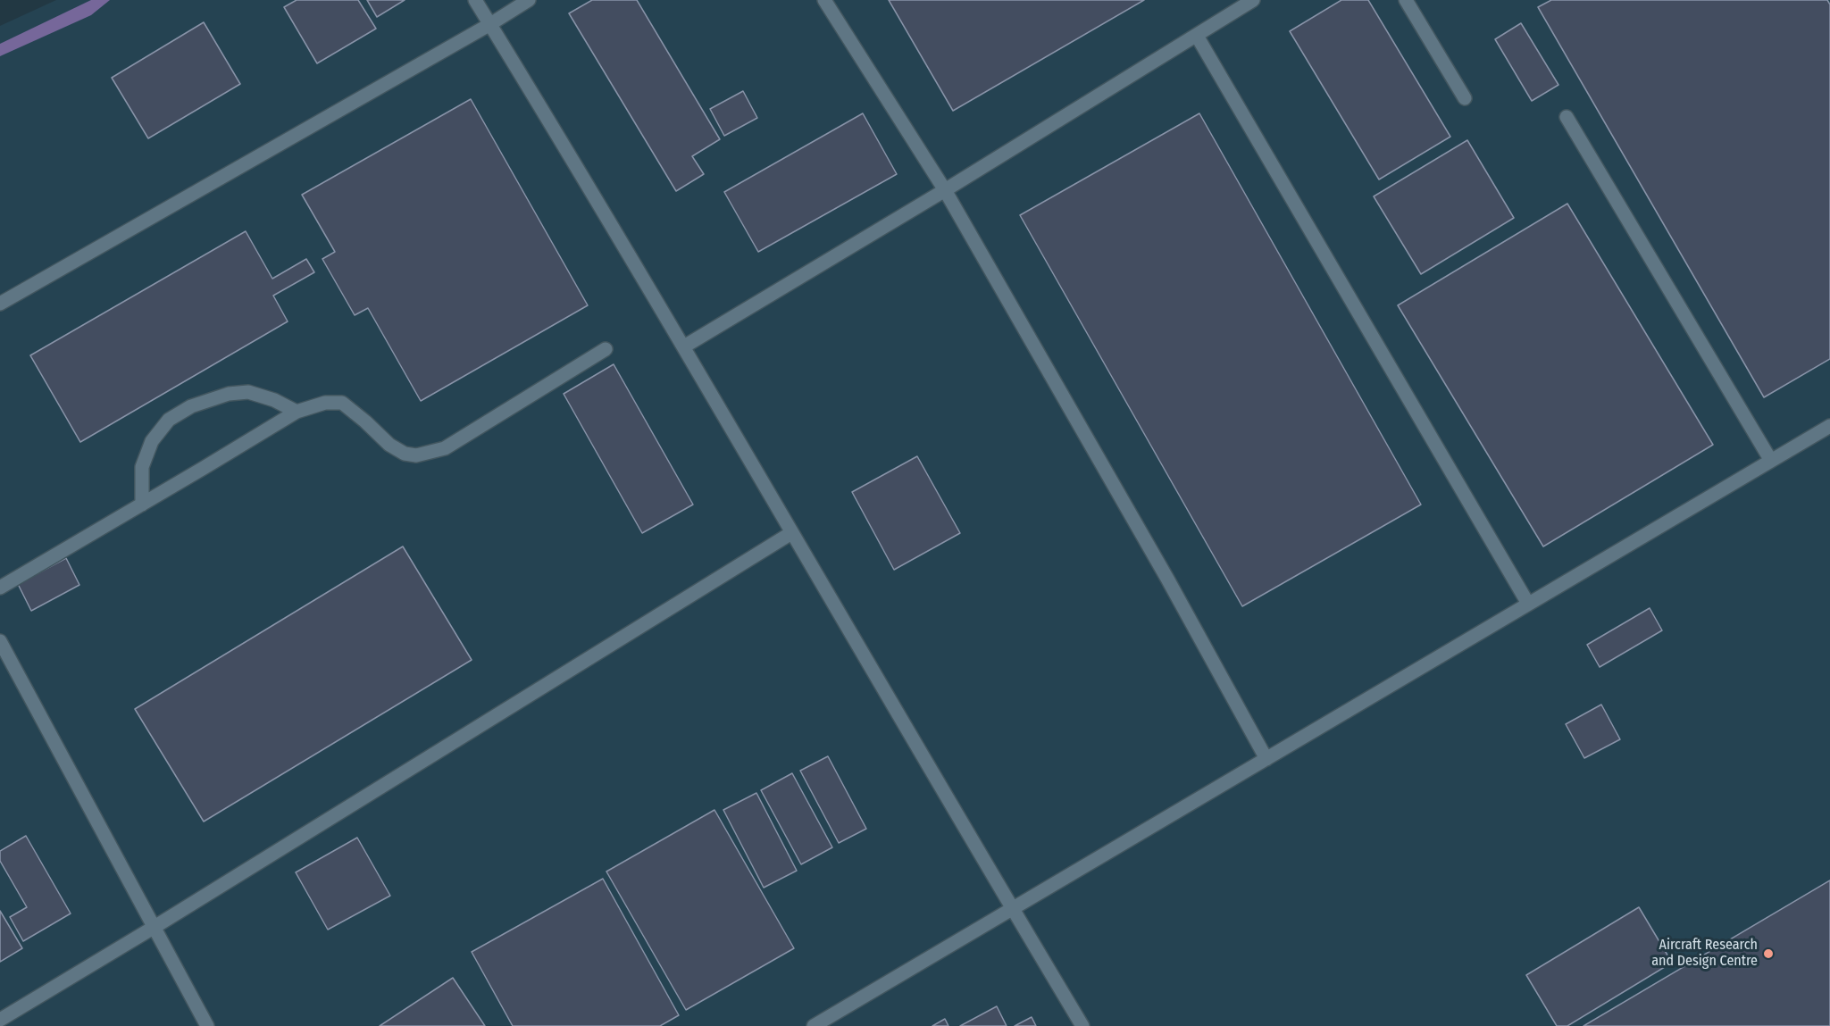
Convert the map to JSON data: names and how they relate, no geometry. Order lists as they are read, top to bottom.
{
  "places": ["Aircraft Research and Design Centre"]
}
